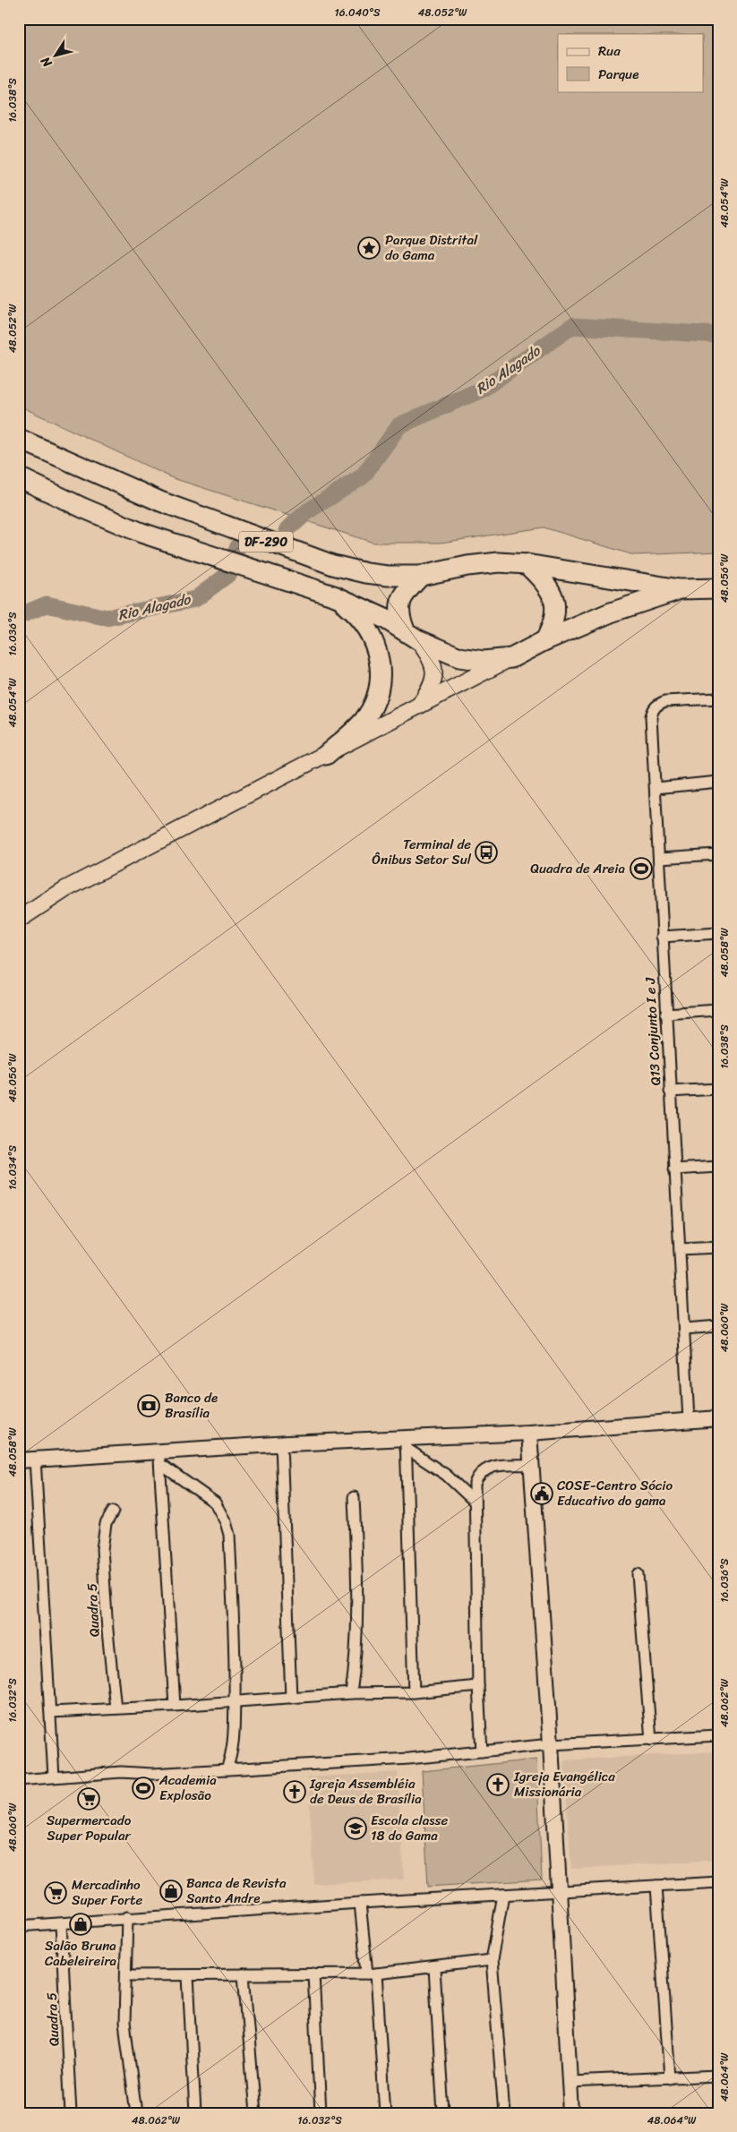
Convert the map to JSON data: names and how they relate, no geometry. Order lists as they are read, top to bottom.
{
  "streets": {
    "highway": ["DF-290"],
    "street": ["Q13 Conjunto I e J", "Quadra 5"]
  },
  "water": ["Rio Alagado"],
  "places": {
    "place": ["Parque Distrital do Gama"],
    "bus stop": ["Terminal de Ônibus Setor Sul"],
    "sports": ["Quadra de Areia", "Academia Explosão"],
    "bank": ["Banco de Brasília"],
    "public building": ["COSE-Centro Sócio Educativo do gama"],
    "church": ["Igreja Evangélica Missionária", "Igreja Assembléia de Deus de Brasília"],
    "supermarket": ["Supermercado Super Popular", "Mercadinho Super Forte"],
    "school or university": ["Escola classe 18 do Gama"],
    "shop": ["Banca de Revista Santo Andre", "Salão Bruna Cabeleireira"]
  },
  "legend": ["Rua", "Parque"],
  "north": "bottom left",
  "coordinates": [
    "16.040°S",
    "48.052°W",
    "16.038°S",
    "48.054°W",
    "48.056°W",
    "16.036°S",
    "48.058°W",
    "16.034°S",
    "48.060°W",
    "16.032°S",
    "48.062°W",
    "48.064°W"
  ]
}
